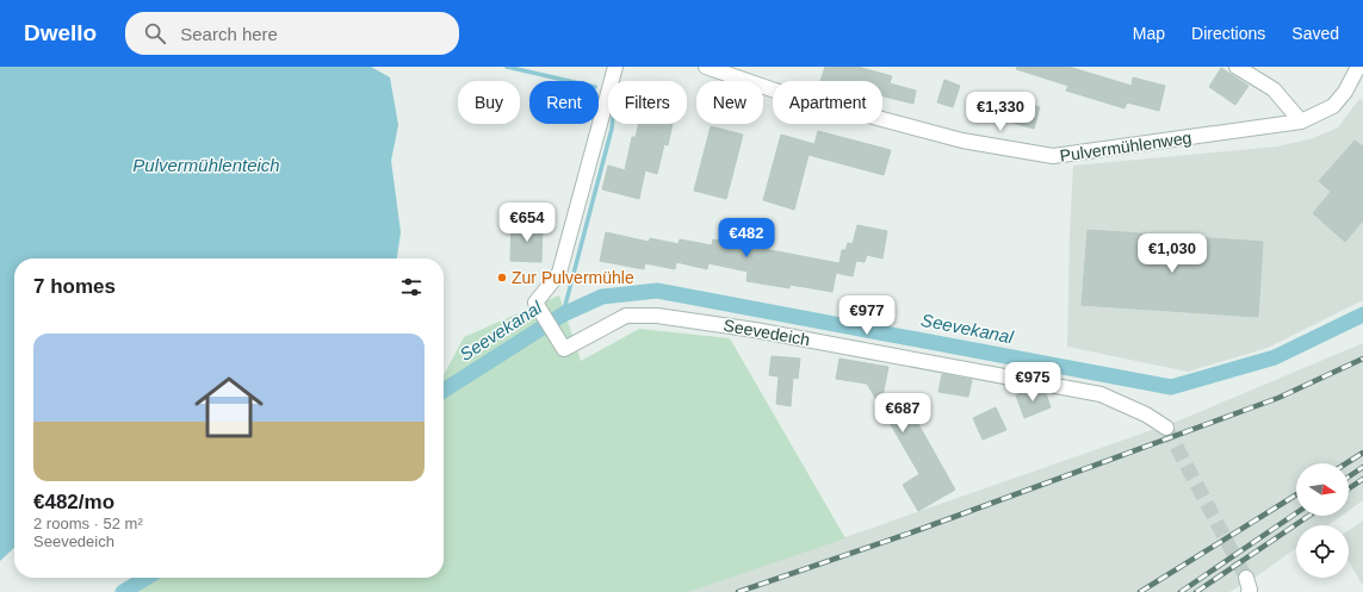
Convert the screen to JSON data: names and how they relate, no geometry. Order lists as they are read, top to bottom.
{
  "streets": {
    "street": ["Pulvermühlenweg", "Seevedeich"]
  },
  "water": ["Pulvermühlenteich", "Seevekanal"],
  "places": ["Zur Pulvermühle"],
  "north": "right",
  "page": {
    "header": "Dwello",
    "search": "Search here",
    "nav": ["Map", "Directions", "Saved"],
    "chip": [
      "Buy",
      "Rent",
      "Filters",
      "New",
      "Apartment"
    ],
    "price": [
      "€1,330",
      "€654",
      "€482",
      "€1,030",
      "€977",
      "€975",
      "€687"
    ],
    "heading": "7 homes",
    "list": [
      {
        "name": "€482/mo",
        "note": "2 rooms · 52 m² · Seevedeich"
      }
    ]
  }
}
